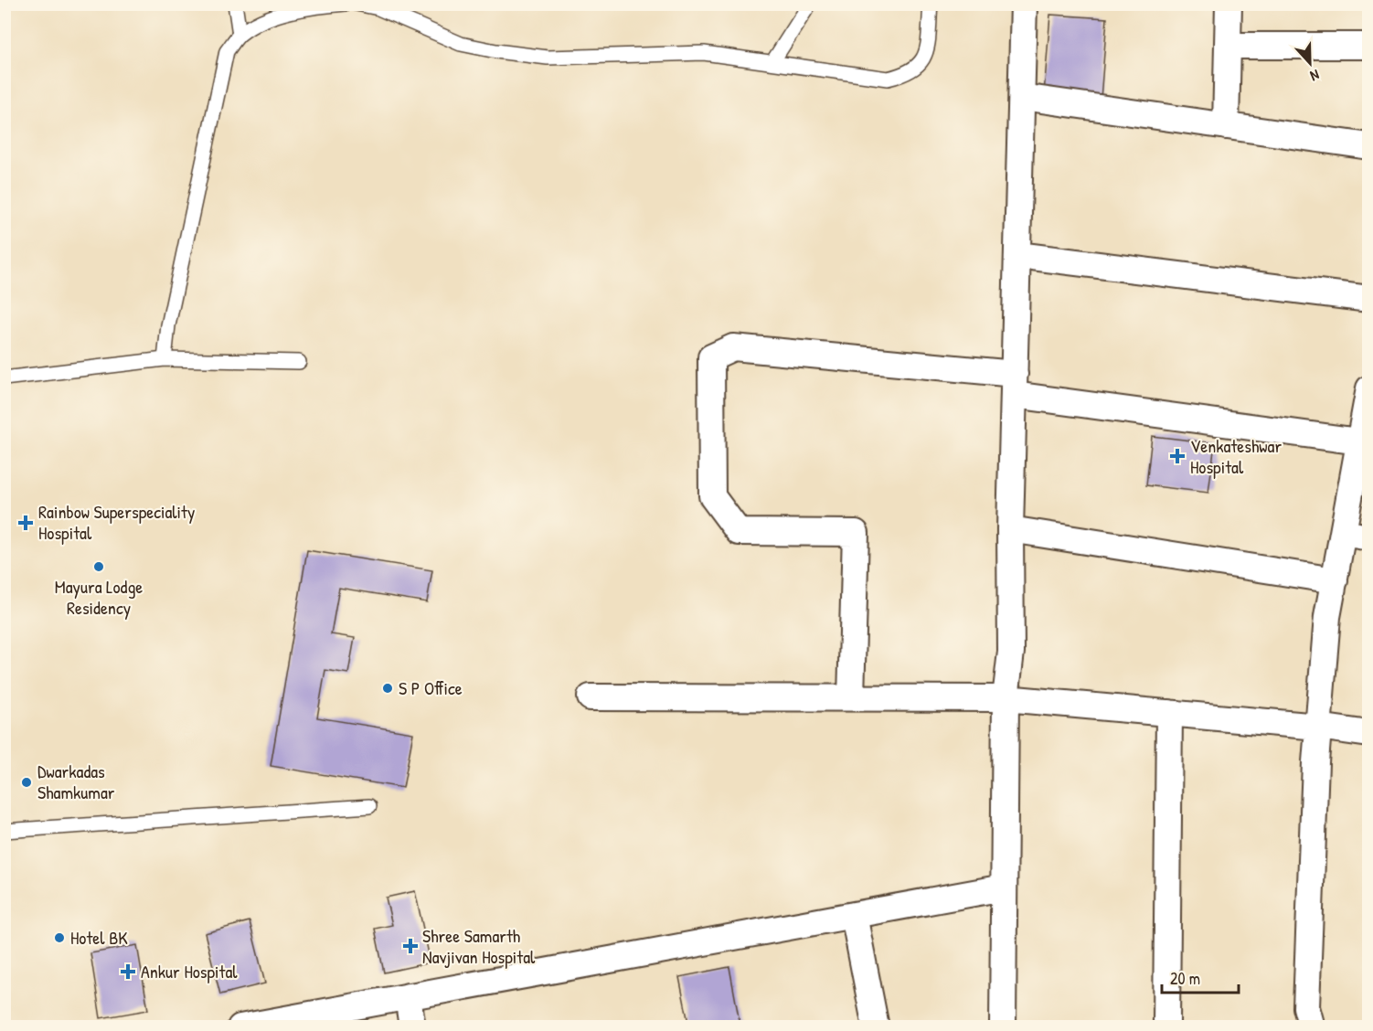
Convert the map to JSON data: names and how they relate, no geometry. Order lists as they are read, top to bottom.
{
  "places": {
    "health": [
      "Venkateshwar Hospital",
      "Rainbow Superspeciality Hospital",
      "Shree Samarth Navjivan Hospital",
      "Ankur Hospital"
    ],
    "other": [
      "Mayura Lodge Residency",
      "S P Office",
      "Dwarkadas Shamkumar",
      "Hotel BK"
    ]
  },
  "scale_bar": "20 m",
  "north": "bottom"
}
